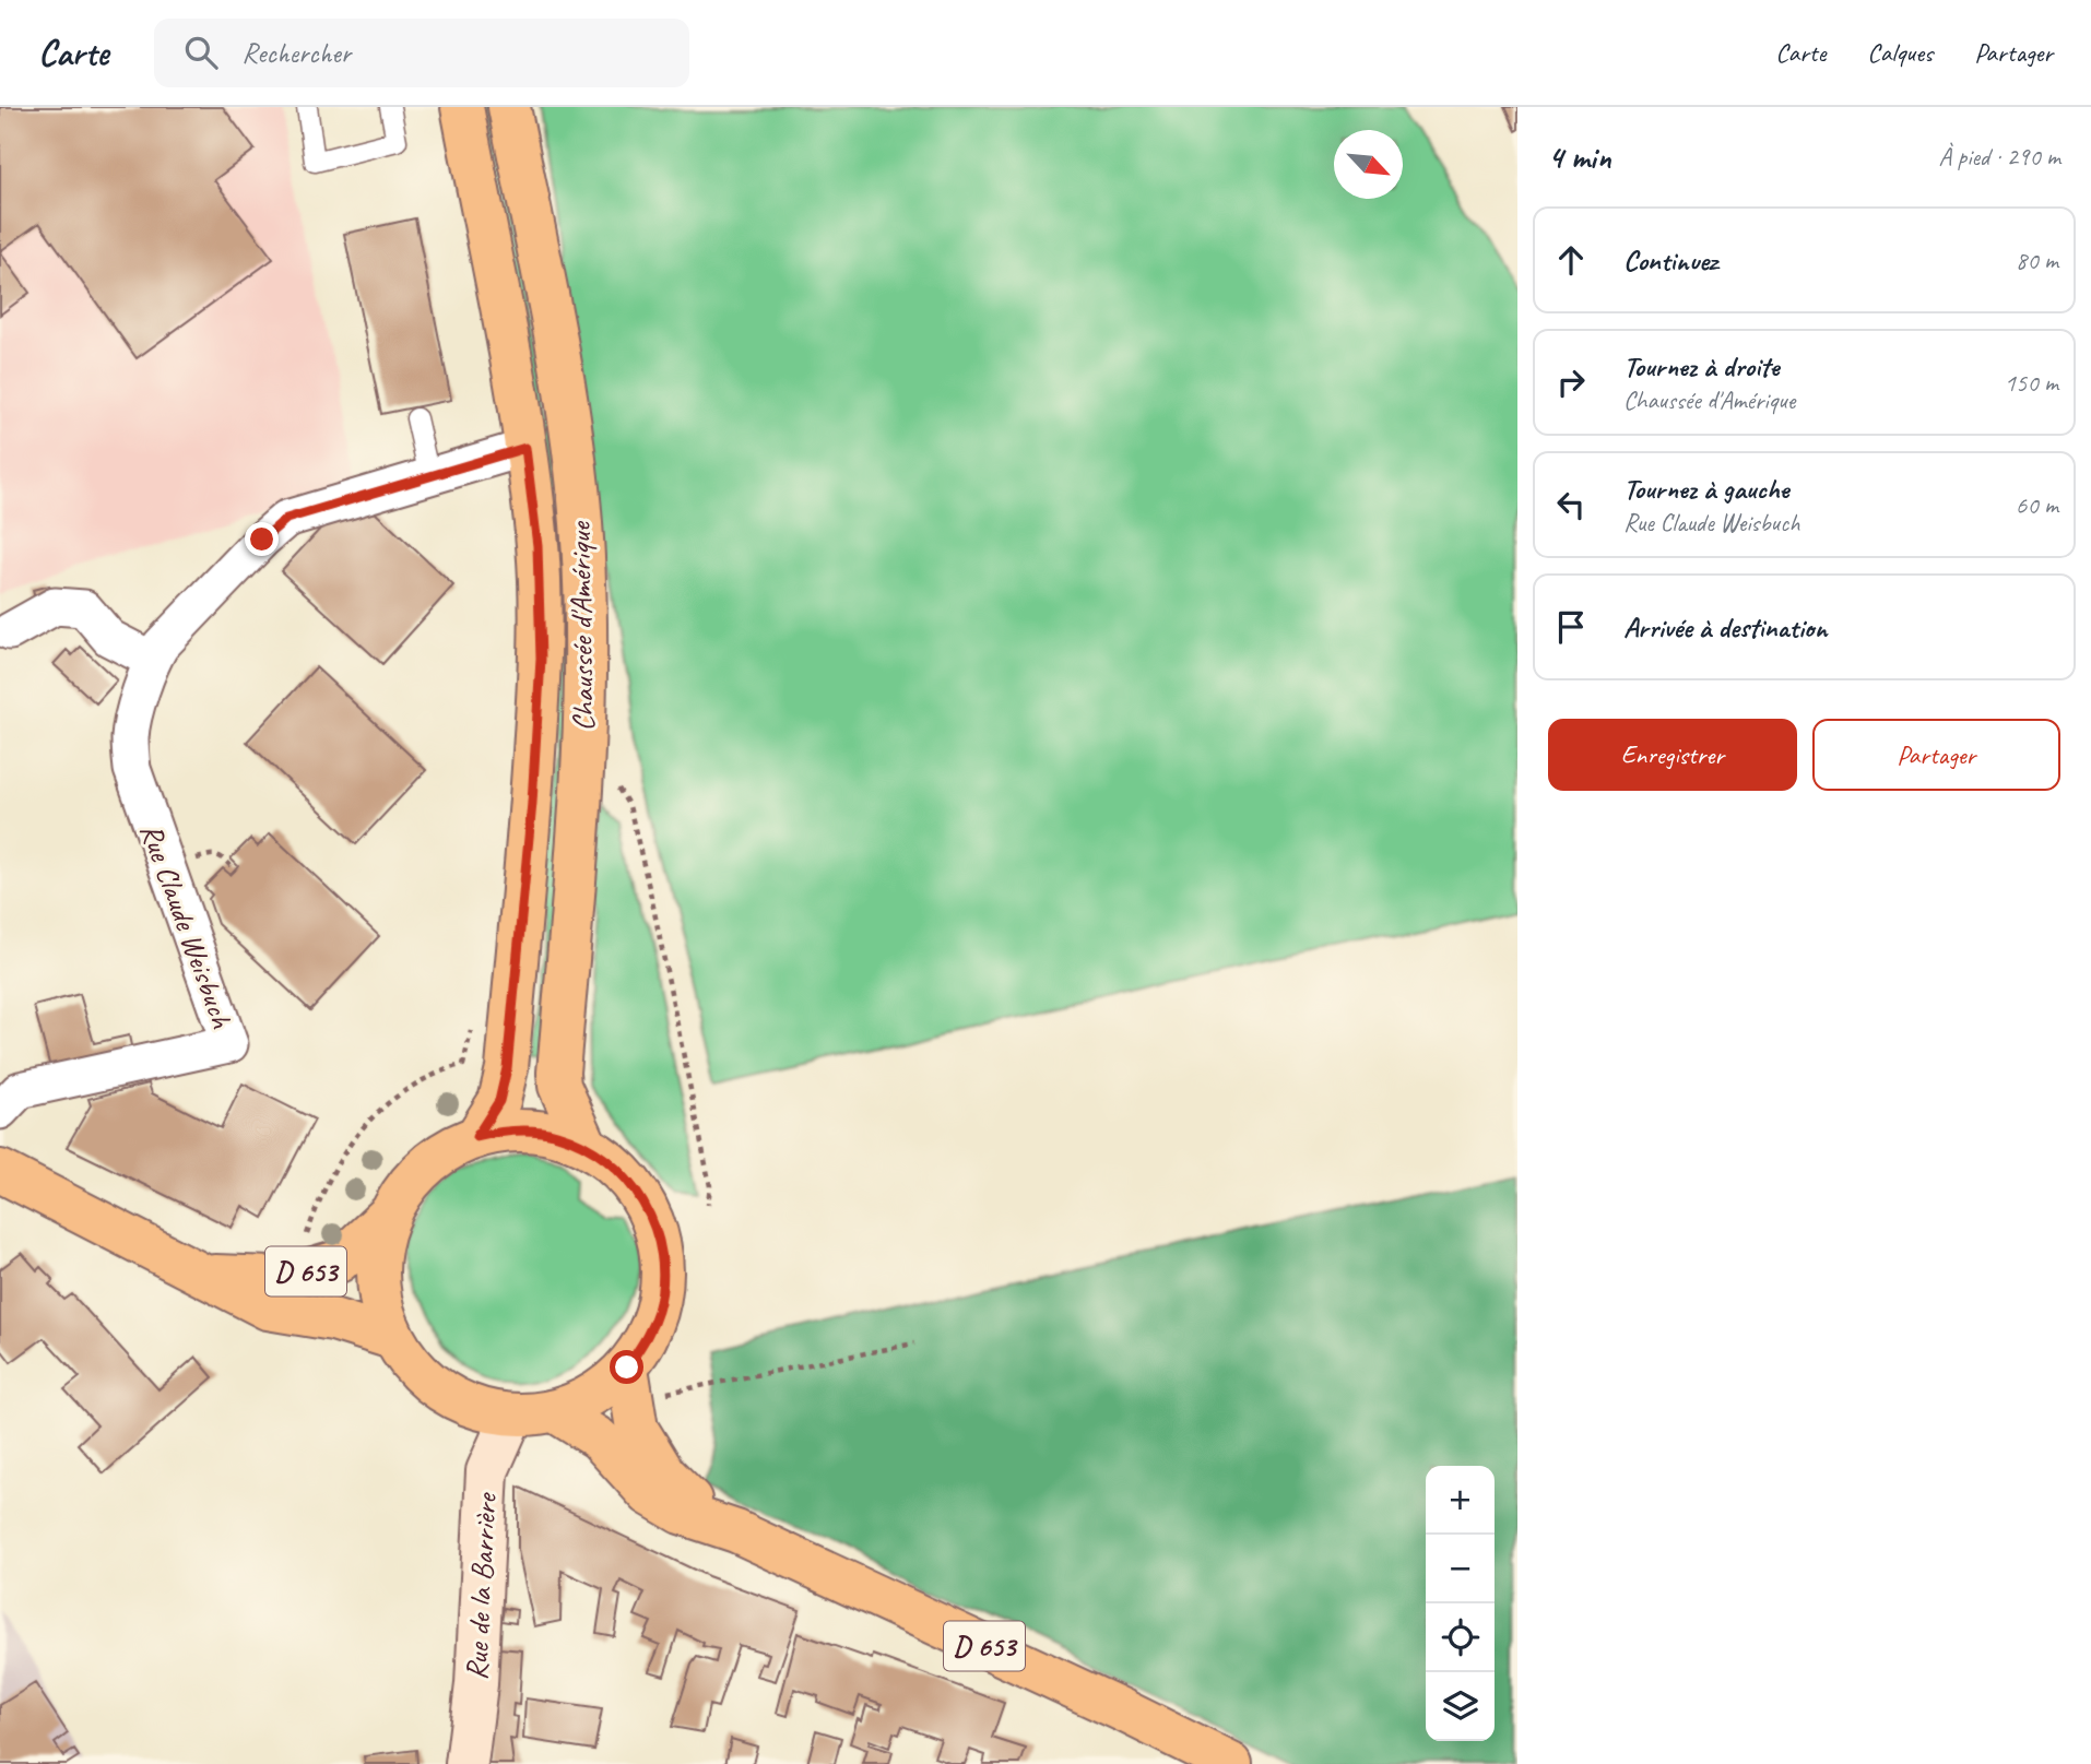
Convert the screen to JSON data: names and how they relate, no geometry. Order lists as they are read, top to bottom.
{
  "streets": {
    "main road": ["Chaussée d'Amérique", "D 653"],
    "street": ["Rue Claude Weisbuch", "Rue de la Barrière"]
  },
  "crossings": [
    ["Chaussée d'Amérique", "Rue Claude Weisbuch"]
  ],
  "north": "bottom right",
  "page": {
    "header": "Carte",
    "search": "Rechercher",
    "nav": ["Carte", "Calques", "Partager"],
    "heading": ["4 min", "À pied · 290 m"],
    "list": [
      ["Continuez", "80 m"],
      ["Tournez à droite", "Chaussée d'Amérique", "150 m"],
      ["Tournez à gauche", "Rue Claude Weisbuch", "60 m"],
      "Arrivée à destination"
    ],
    "buttons": ["Enregistrer", "Partager"],
    "map_buttons": ["+", "−"]
  }
}
